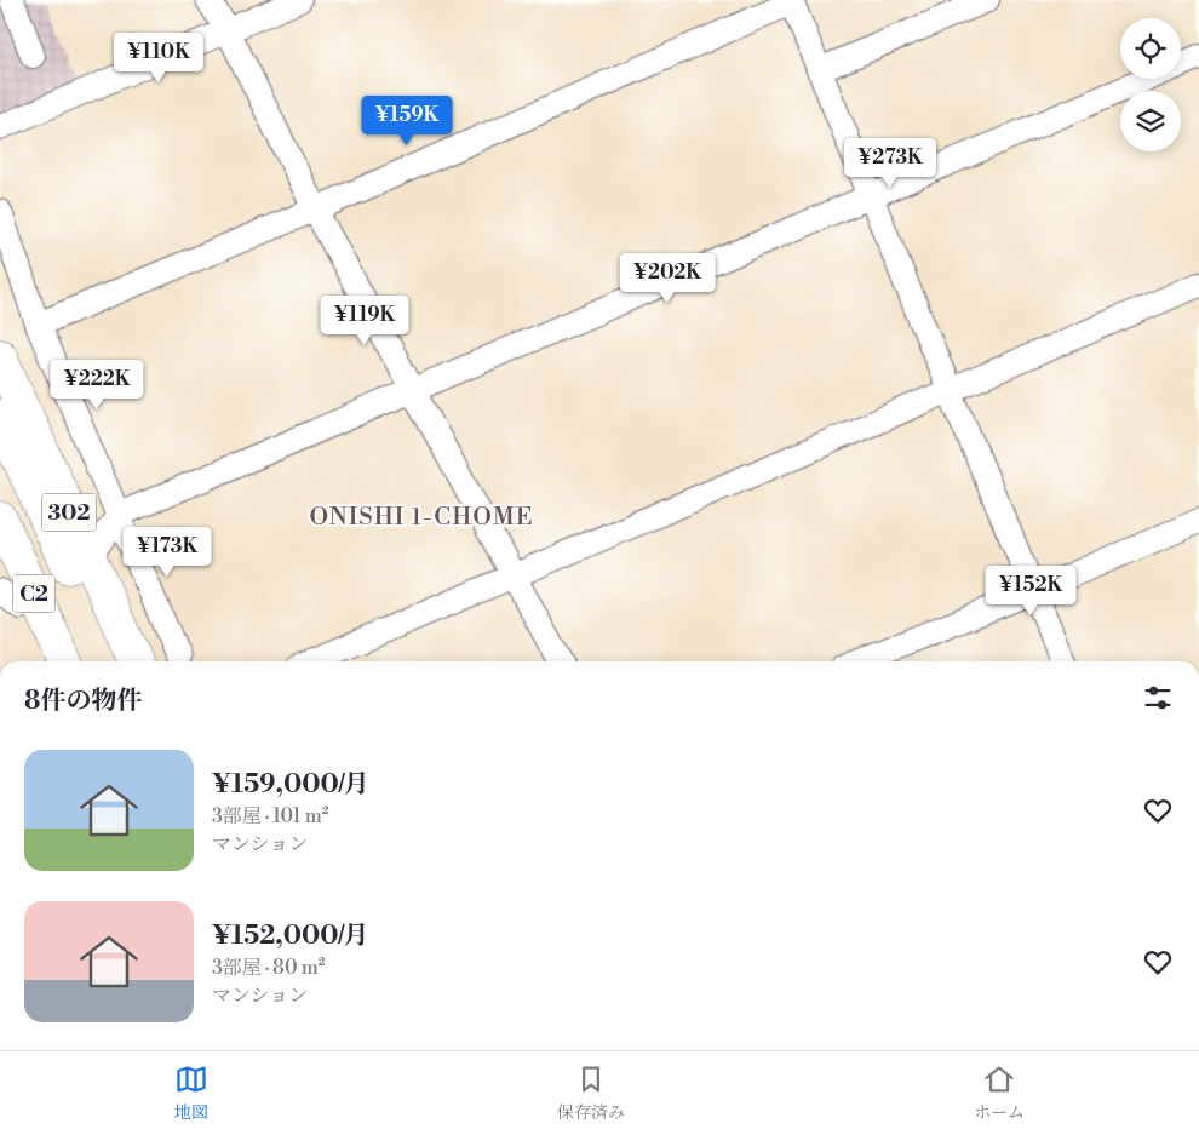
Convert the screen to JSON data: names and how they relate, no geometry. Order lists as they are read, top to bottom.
{
  "streets": {
    "highway": ["302", "C2"]
  },
  "districts": ["ONISHI 1-CHOME"],
  "page": {
    "price": [
      "¥110K",
      "¥159K",
      "¥273K",
      "¥202K",
      "¥119K",
      "¥222K",
      "¥173K",
      "¥152K"
    ],
    "heading": "8件の物件",
    "list": [
      {
        "name": "¥159,000/月",
        "note": "3部屋 · 101 m² · マンション"
      },
      {
        "name": "¥152,000/月",
        "note": "3部屋 · 80 m² · マンション"
      }
    ],
    "tabs": ["地図", "保存済み", "ホーム"]
  }
}
